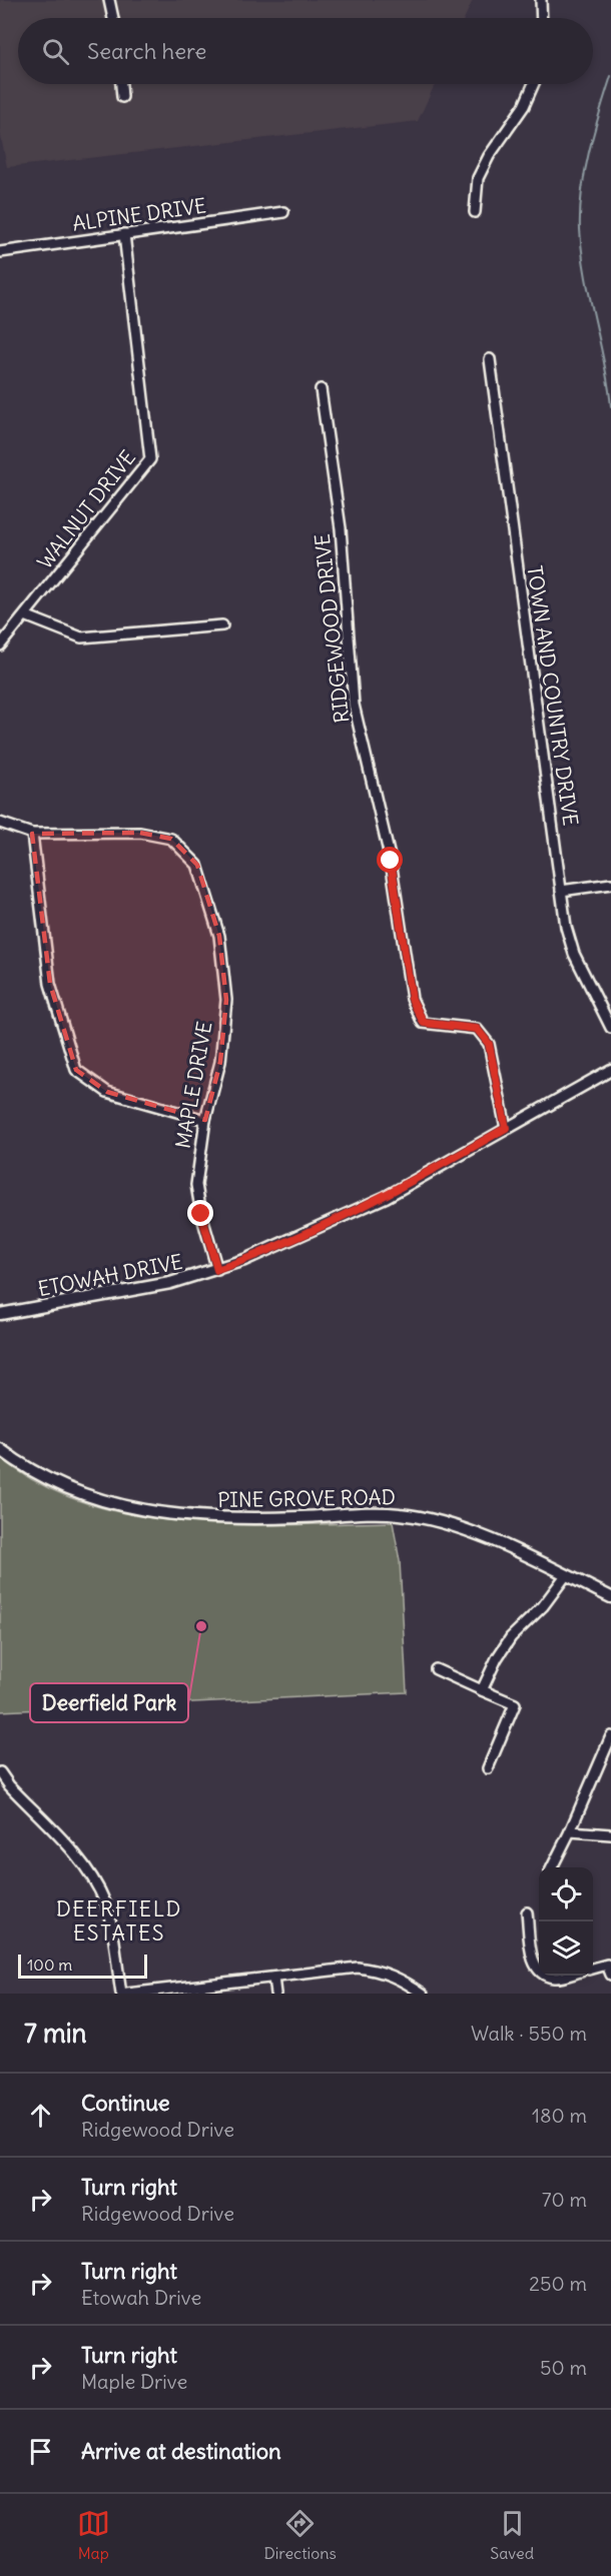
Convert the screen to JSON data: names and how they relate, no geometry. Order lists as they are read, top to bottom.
{
  "streets": {
    "street": [
      "ALPINE DRIVE",
      "WALNUT DRIVE",
      "RIDGEWOOD DRIVE",
      "TOWN AND COUNTRY DRIVE",
      "MAPLE DRIVE",
      "ETOWAH DRIVE",
      "PINE GROVE ROAD"
    ]
  },
  "crossings": [
    ["ALPINE DRIVE", "WALNUT DRIVE"],
    ["RIDGEWOOD DRIVE", "ETOWAH DRIVE"],
    ["MAPLE DRIVE", "ETOWAH DRIVE"]
  ],
  "districts": ["DEERFIELD ESTATES"],
  "places": ["Deerfield Park"],
  "scale_bar": "100 m",
  "page": {
    "search": "Search here",
    "scale": "100 m",
    "heading": ["7 min", "Walk · 550 m"],
    "list": [
      ["Continue", "Ridgewood Drive", "180 m"],
      ["Turn right", "Ridgewood Drive", "70 m"],
      ["Turn right", "Etowah Drive", "250 m"],
      ["Turn right", "Maple Drive", "50 m"],
      "Arrive at destination"
    ],
    "nav": ["Map", "Directions", "Saved"]
  }
}
